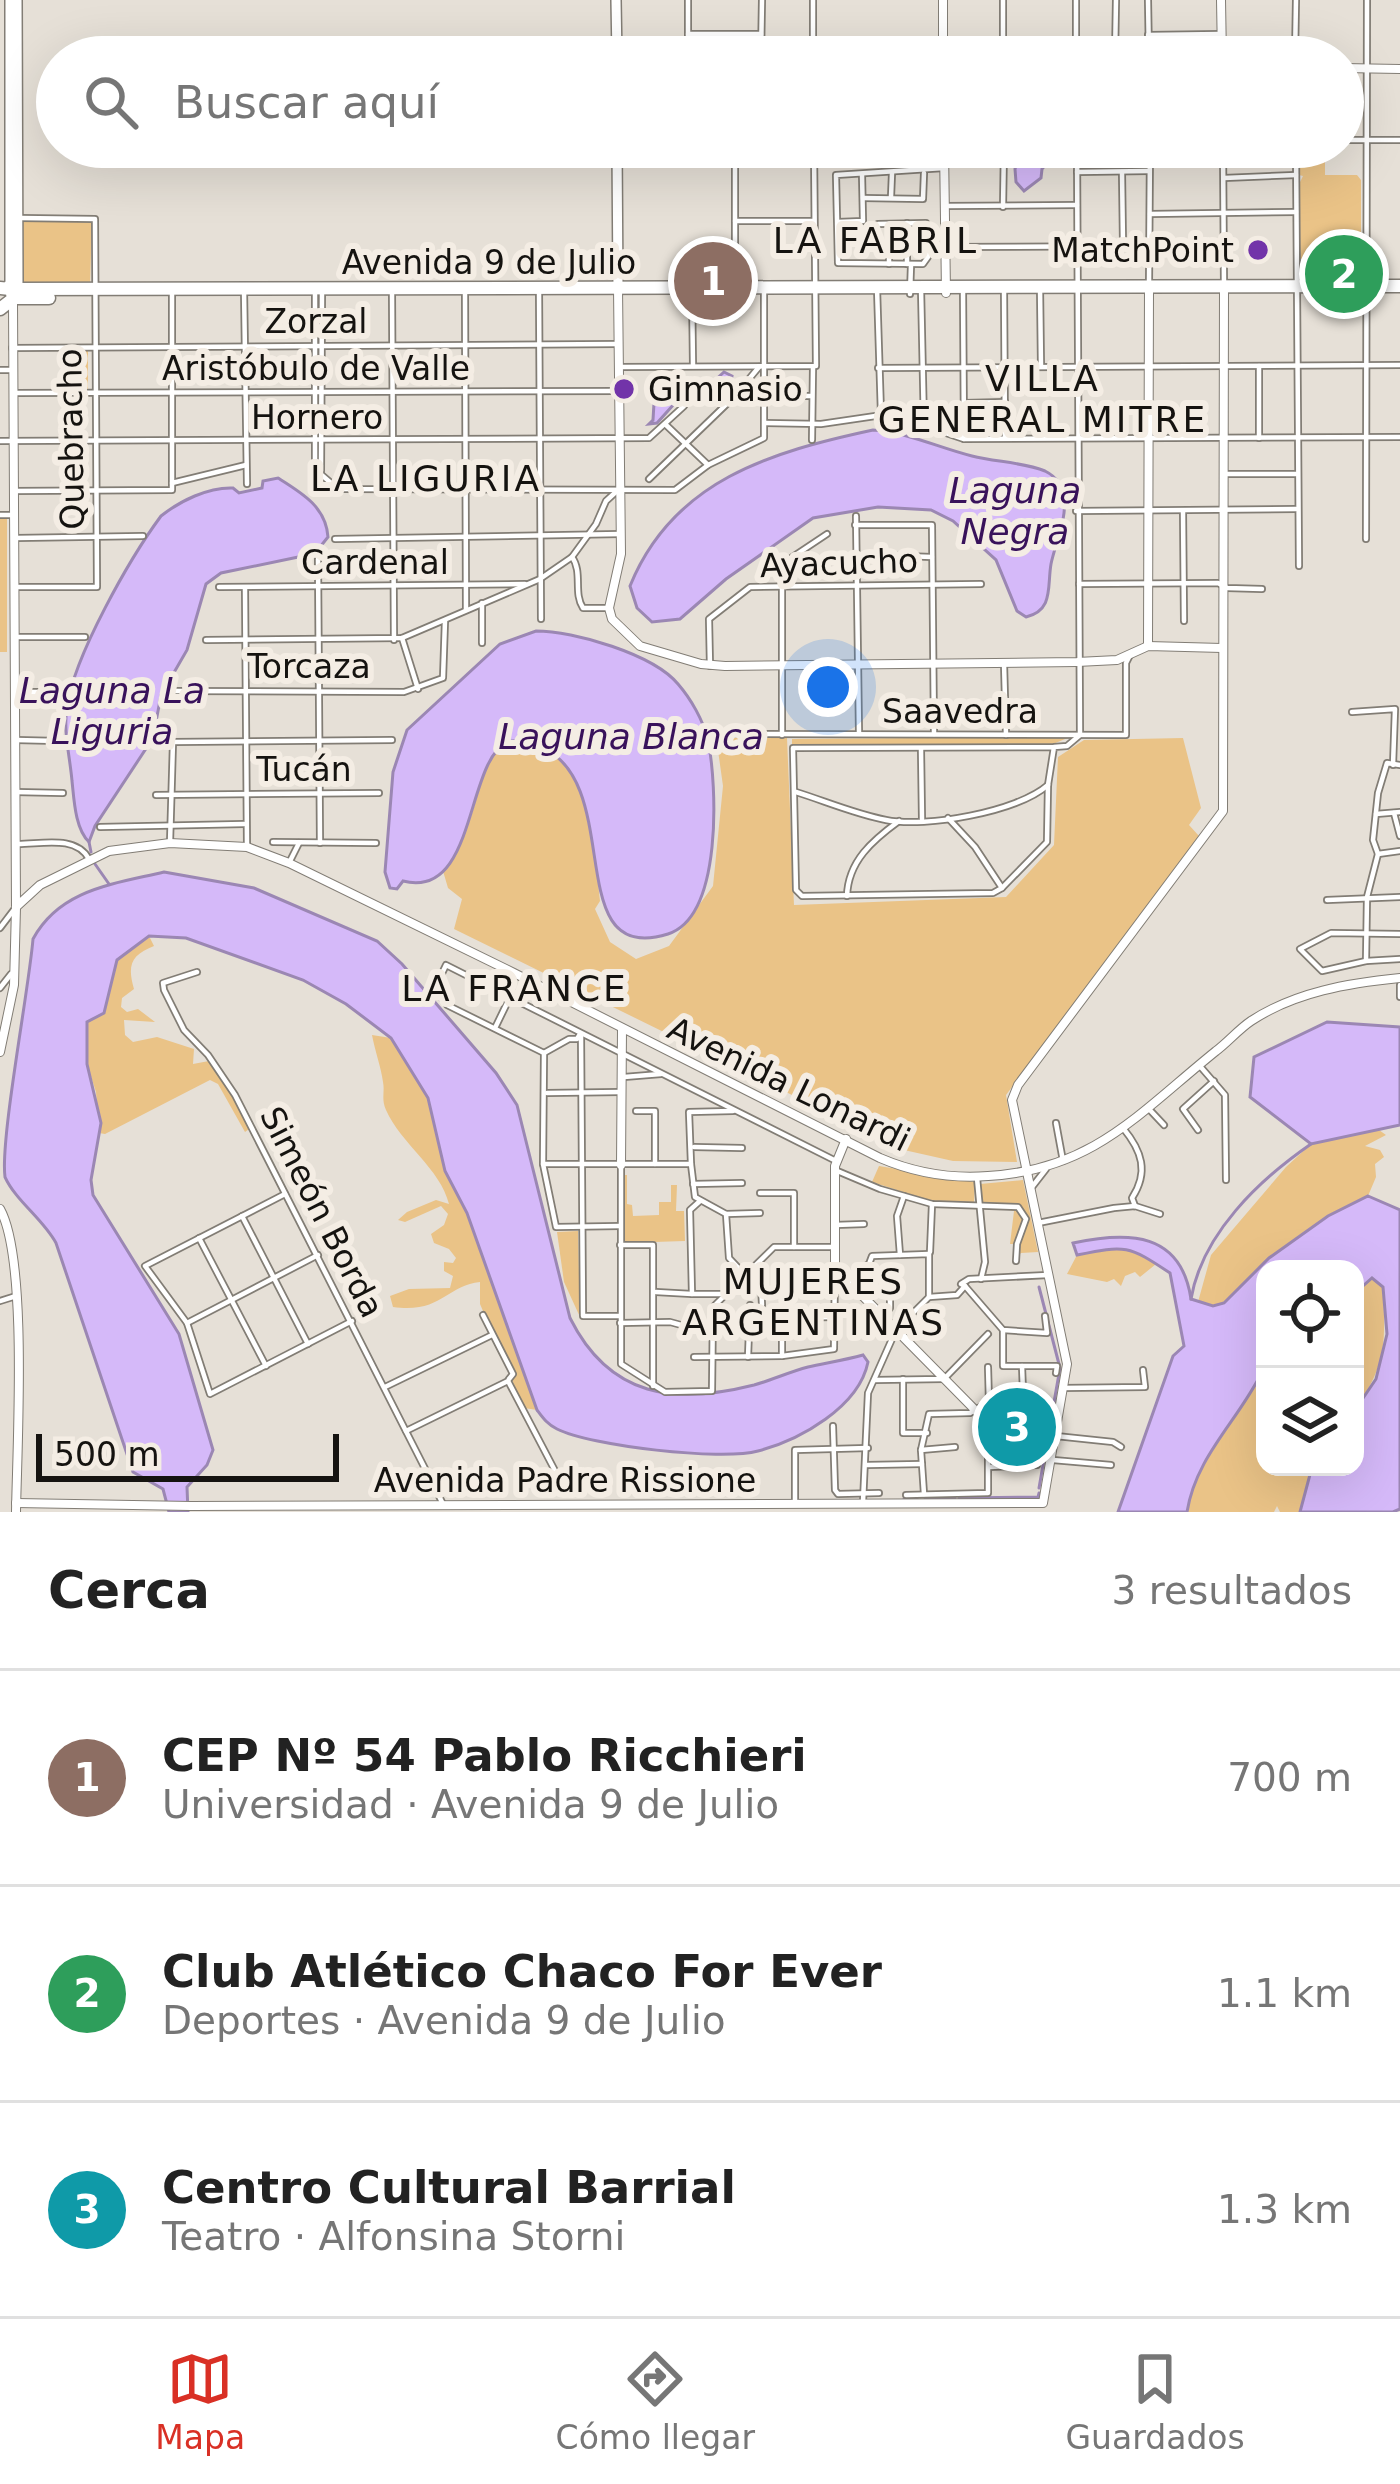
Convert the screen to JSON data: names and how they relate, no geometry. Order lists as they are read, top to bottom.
{
  "streets": {
    "main road": ["Avenida 9 de Julio"],
    "street": [
      "Zorzal",
      "Aristóbulo de Valle",
      "Hornero",
      "Quebracho",
      "Cardenal",
      "Ayacucho",
      "Torcaza",
      "Saavedra",
      "Tucán",
      "Avenida Lonardi",
      "Simeón Borda",
      "Avenida Padre Rissione"
    ]
  },
  "crossings": [
    ["Avenida 9 de Julio", "Quebracho"],
    ["Zorzal", "Quebracho"],
    ["Aristóbulo de Valle", "Quebracho"],
    ["Hornero", "Quebracho"],
    ["Simeón Borda", "Avenida Padre Rissione"]
  ],
  "districts": [
    "LA FABRIL",
    "VILLA GENERAL MITRE",
    "LA LIGURIA",
    "LA FRANCE",
    "MUJERES ARGENTINAS"
  ],
  "water": ["Laguna Negra", "Laguna La Liguria", "Laguna Blanca"],
  "places": ["MatchPoint", "Gimnasio"],
  "scale_bar": "500 m",
  "page": {
    "search": "Buscar aquí",
    "pins": ["2", "1", "3"],
    "scale": "500 m",
    "heading": ["Cerca", "3 resultados"],
    "list": [
      {
        "mark": "1",
        "name": "CEP Nº 54 Pablo Ricchieri",
        "note": "Universidad · Avenida 9 de Julio",
        "value": "700 m"
      },
      {
        "mark": "2",
        "name": "Club Atlético Chaco For Ever",
        "note": "Deportes · Avenida 9 de Julio",
        "value": "1.1 km"
      },
      {
        "mark": "3",
        "name": "Centro Cultural Barrial",
        "note": "Teatro · Alfonsina Storni",
        "value": "1.3 km"
      }
    ],
    "nav": ["Mapa", "Cómo llegar", "Guardados"]
  }
}
